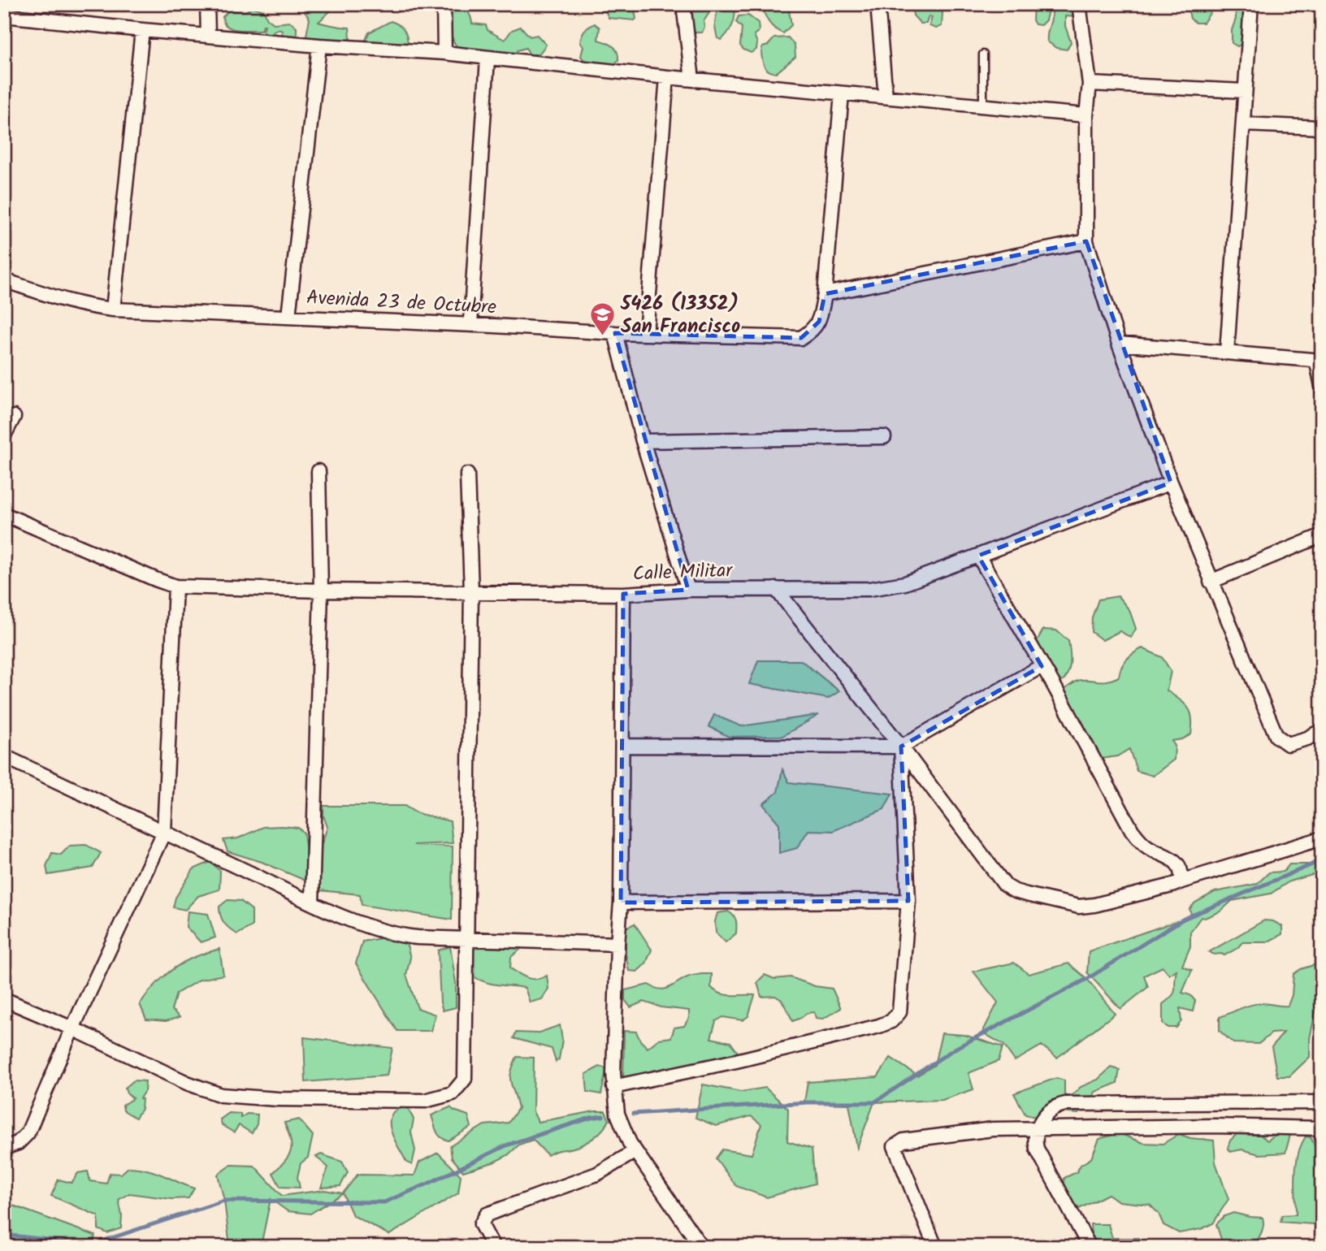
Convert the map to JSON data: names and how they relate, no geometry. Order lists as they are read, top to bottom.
{
  "streets": {
    "street": ["Avenida 23 de Octubre", "Calle Militar"]
  },
  "places": {
    "school or university": ["5426 (13352) San Francisco"]
  }
}
